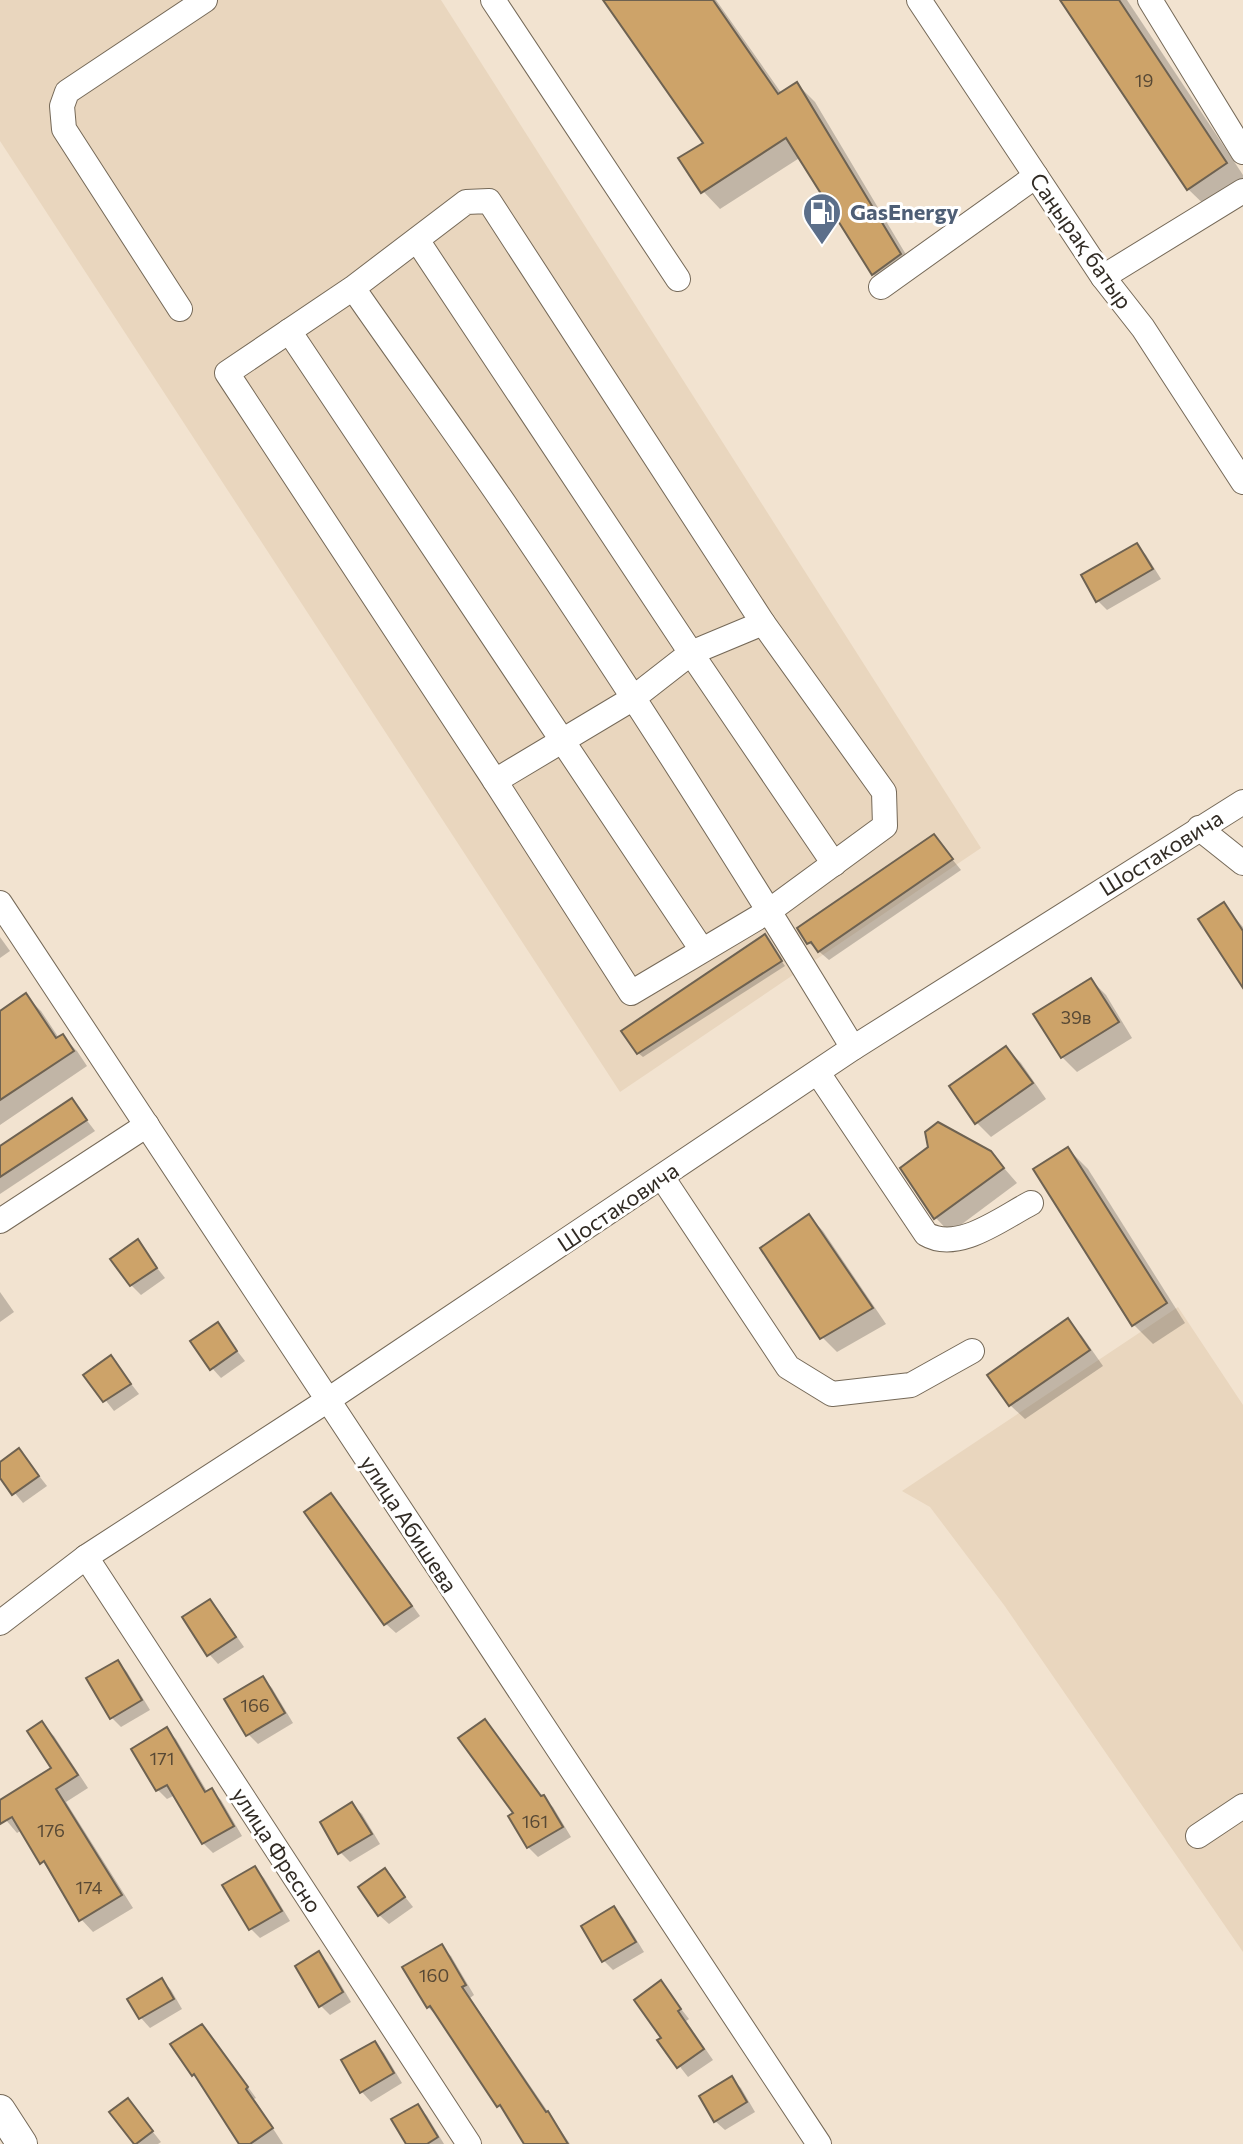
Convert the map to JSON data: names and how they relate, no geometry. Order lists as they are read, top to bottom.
{
  "streets": {
    "street": [
      "Саңырақ батыр",
      "Шостаковича",
      "улица Абишева",
      "улица Фресно"
    ]
  },
  "crossings": [
    ["Шостаковича", "улица Абишева"],
    ["Шостаковича", "улица Фресно"]
  ],
  "places": {
    "fuel station": ["GasEnergy"]
  },
  "house_numbers": [
    "19",
    "39в",
    "166",
    "171",
    "161",
    "176",
    "174",
    "160"
  ]
}
